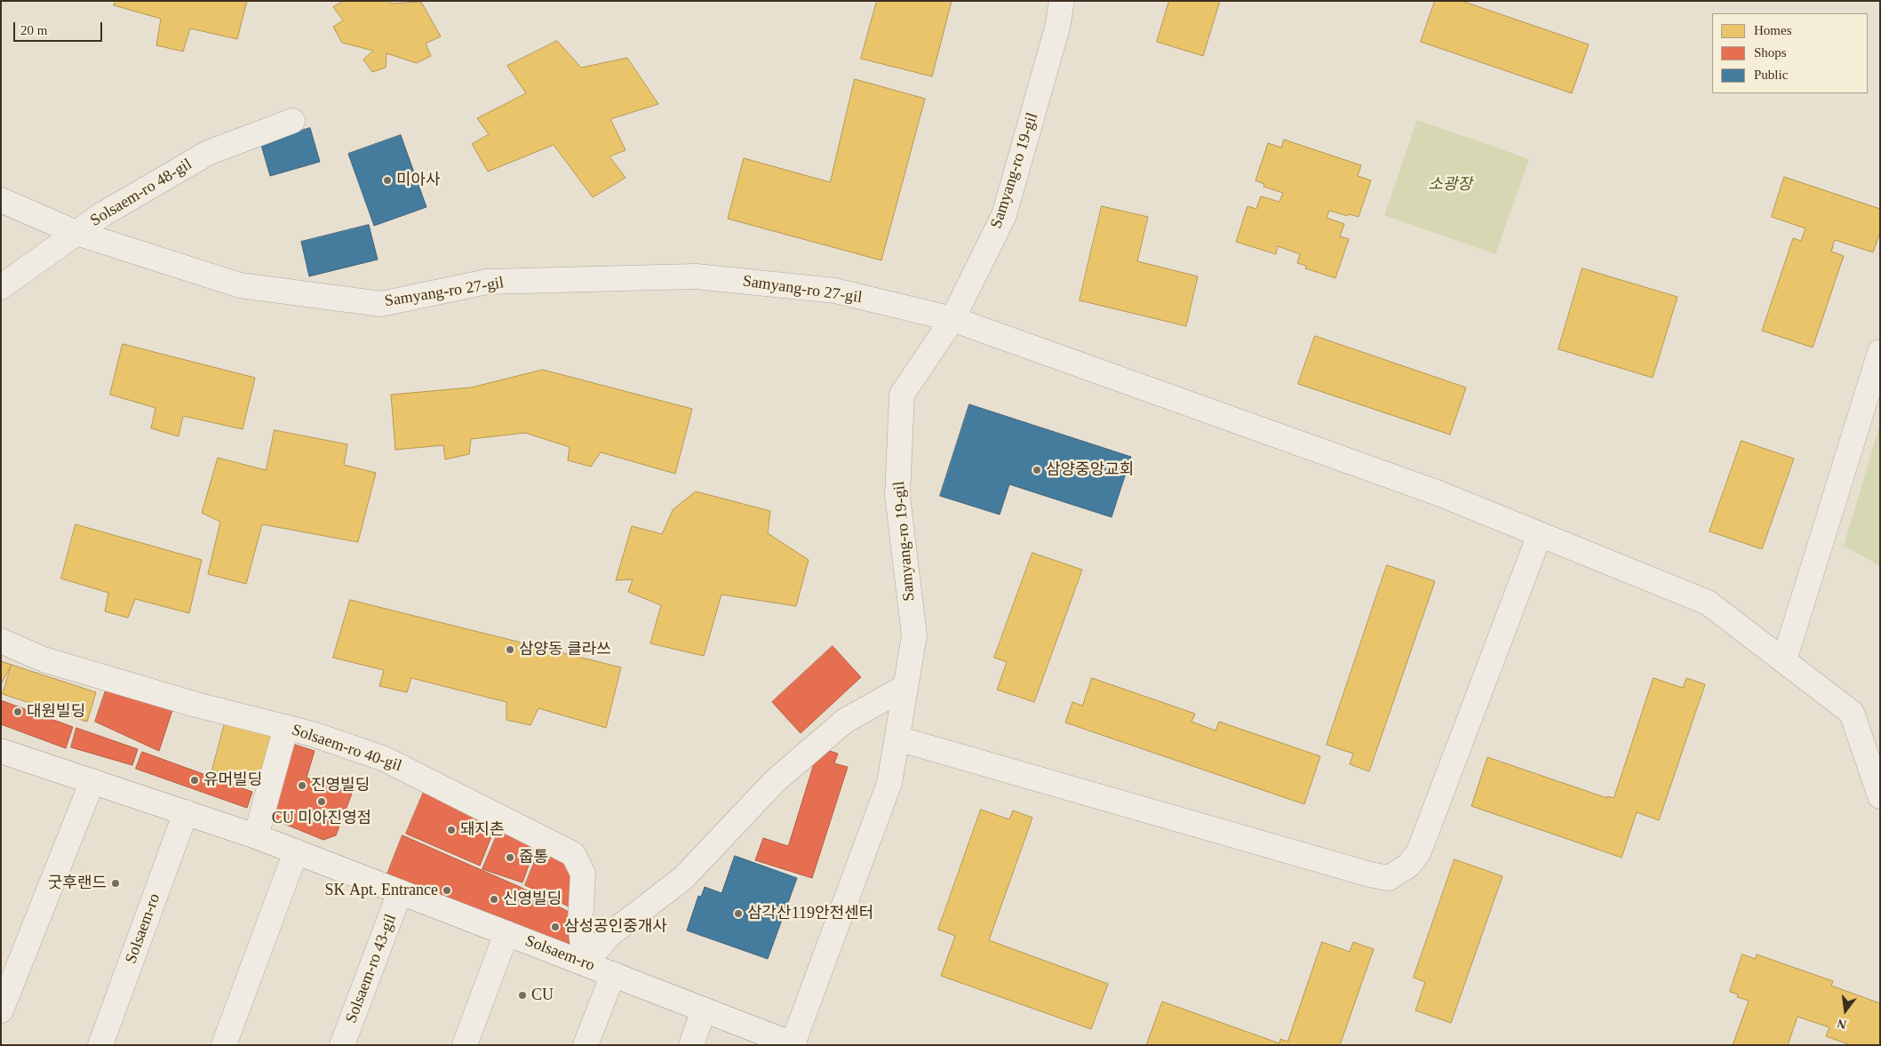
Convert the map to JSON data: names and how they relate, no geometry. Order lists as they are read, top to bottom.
{
  "streets": {
    "street": [
      "Samyang-ro 19-gil",
      "Solsaem-ro 48-gil",
      "Samyang-ro 27-gil",
      "Solsaem-ro 40-gil",
      "Solsaem-ro",
      "Solsaem-ro 43-gil"
    ]
  },
  "crossings": [
    ["Samyang-ro 19-gil", "Samyang-ro 27-gil"],
    ["Samyang-ro 19-gil", "Solsaem-ro"],
    ["Solsaem-ro 48-gil", "Samyang-ro 27-gil"],
    ["Solsaem-ro 40-gil", "Solsaem-ro"],
    ["Solsaem-ro", "Solsaem-ro 43-gil"]
  ],
  "parks": ["소광장"],
  "places": [
    "미아사",
    "삼양중앙교회",
    "삼양동 클라쓰",
    "대원빌딩",
    "유머빌딩",
    "진영빌딩",
    "CU 미아진영점",
    "돼지촌",
    "줍통",
    "굿후랜드",
    "SK Apt. Entrance",
    "신영빌딩",
    "삼각산119안전센터",
    "삼성공인중개사",
    "CU"
  ],
  "legend": ["Homes", "Shops", "Public"],
  "scale_bar": "20 m",
  "north": "bottom"
}
